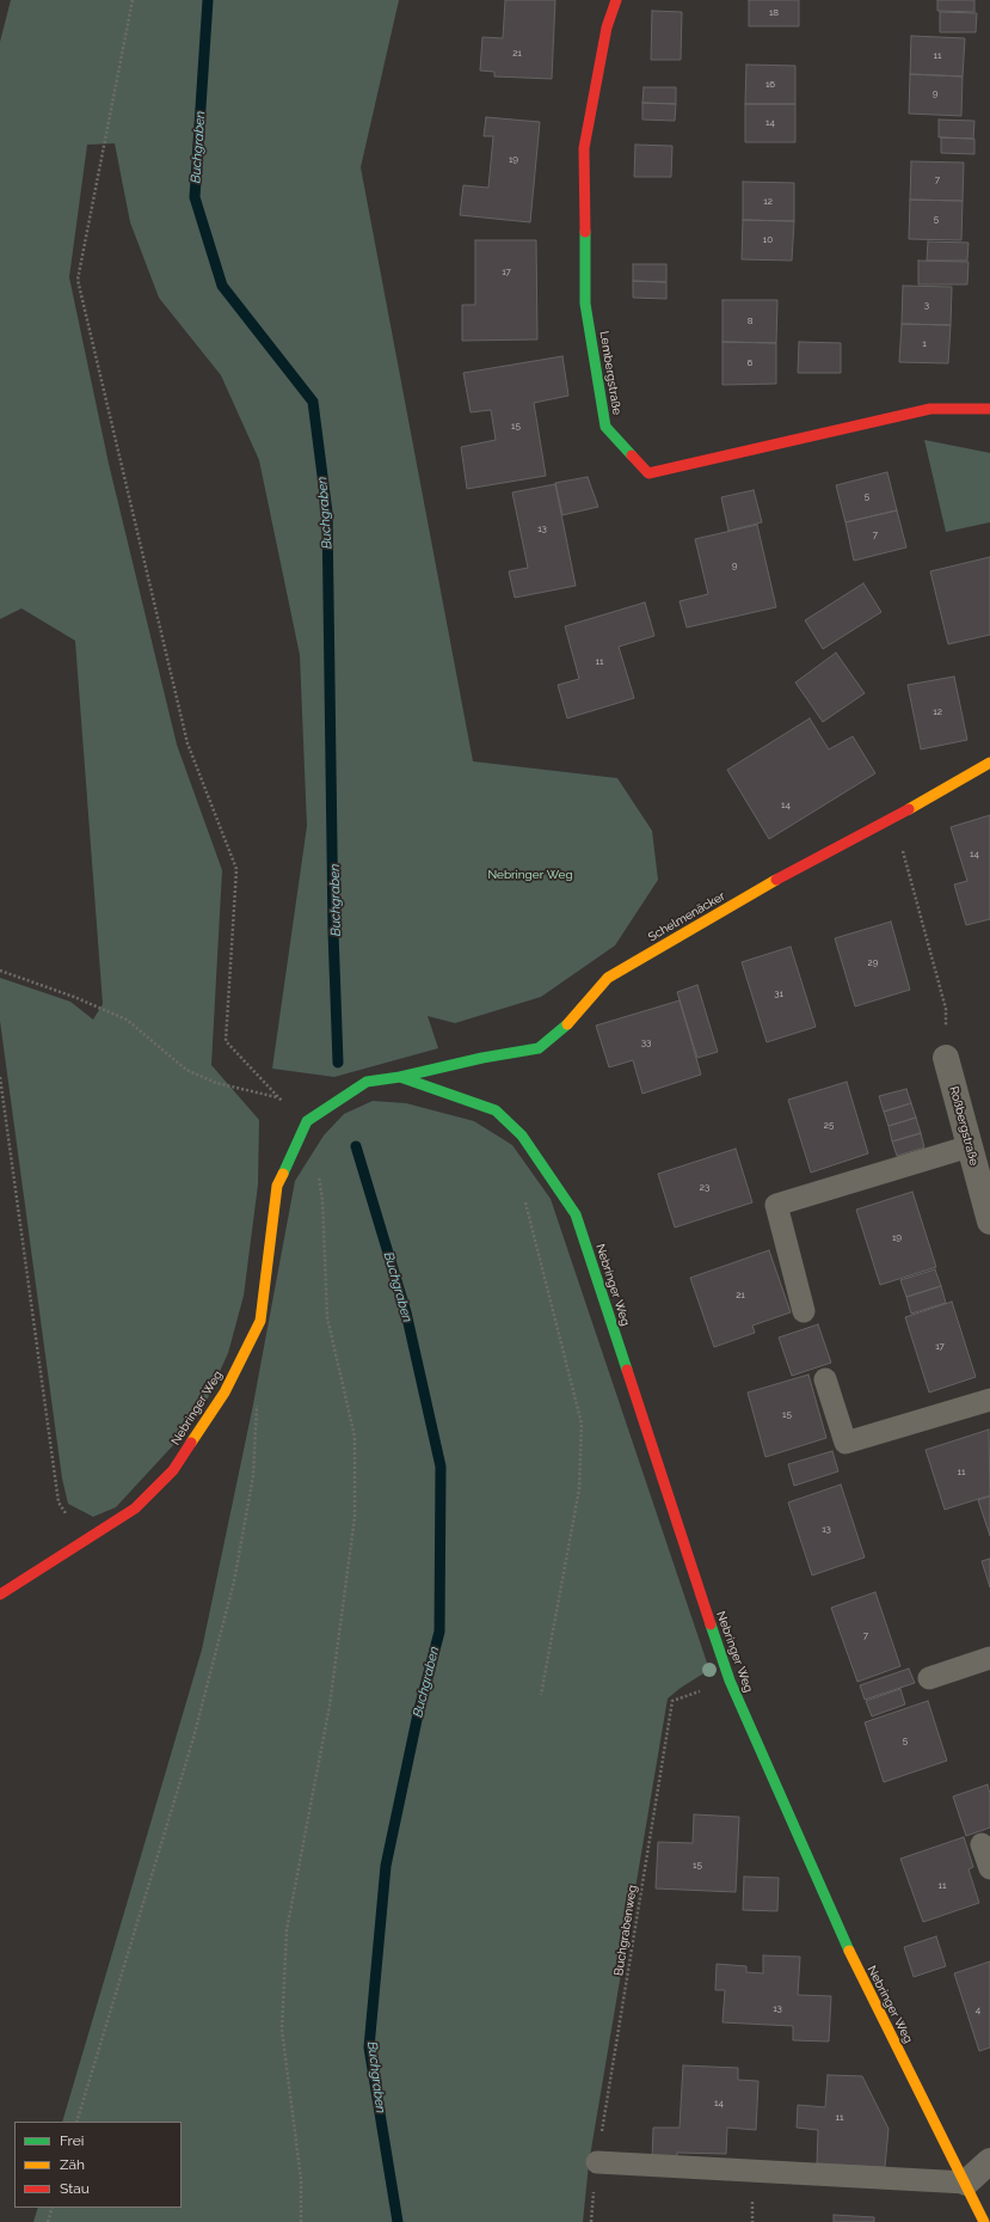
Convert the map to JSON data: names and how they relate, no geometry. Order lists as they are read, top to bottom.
{
  "streets": {
    "street": [
      "Lembergstraße",
      "Schelmenäcker",
      "Roßbergstraße",
      "Nebringer Weg"
    ],
    "path": ["Buchgrabenweg"]
  },
  "crossings": [
    ["Schelmenäcker", "Nebringer Weg"],
    ["Nebringer Weg", "Buchgrabenweg"]
  ],
  "water": ["Buchgraben"],
  "parks": ["Nebringer Weg"],
  "house_numbers": [
    "18",
    "21",
    "11",
    "16",
    "9",
    "14",
    "19",
    "7",
    "12",
    "5",
    "10",
    "17",
    "3",
    "8",
    "1",
    "6",
    "15",
    "5",
    "13",
    "7",
    "9",
    "11",
    "12",
    "14",
    "14",
    "29",
    "31",
    "33",
    "25",
    "23",
    "19",
    "21",
    "17",
    "15",
    "11",
    "13",
    "7",
    "5",
    "15",
    "11",
    "13",
    "4",
    "14",
    "11"
  ],
  "legend": ["Frei", "Zäh", "Stau"]
}
